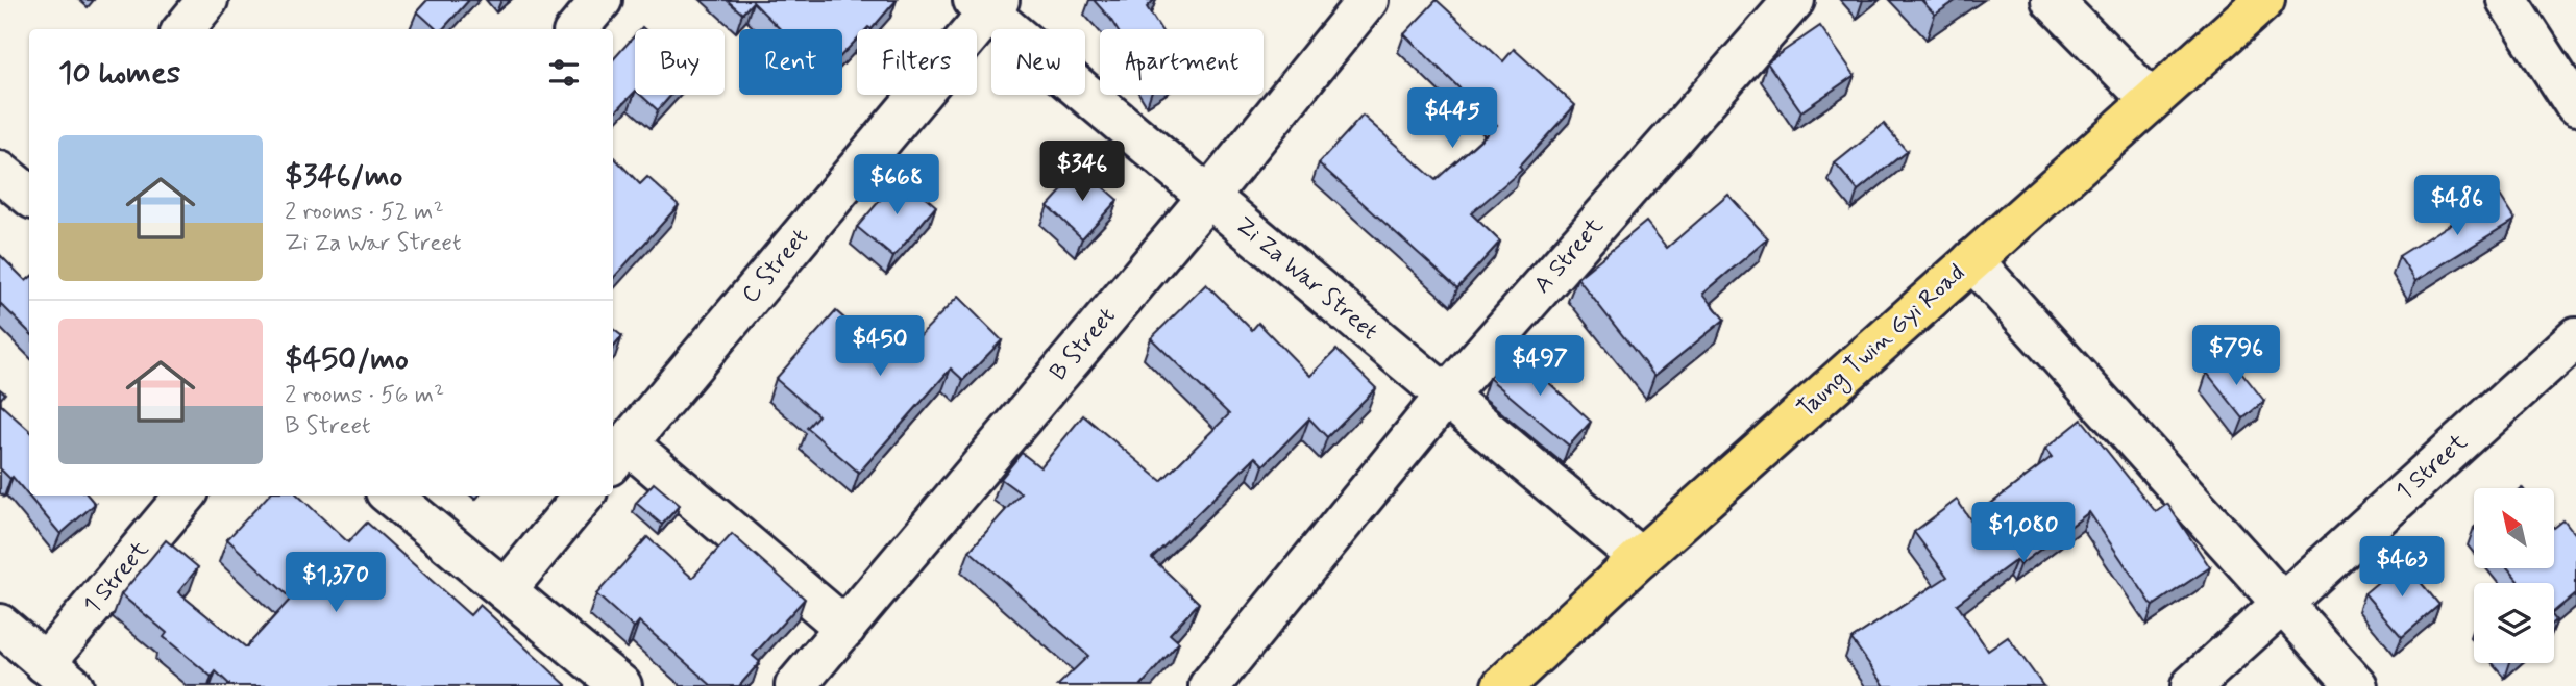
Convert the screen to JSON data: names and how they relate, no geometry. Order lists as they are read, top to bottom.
{
  "streets": {
    "highway": ["Taung Twin Gyi Road"],
    "street": [
      "A Street",
      "C Street",
      "Zi Za War Street",
      "B Street",
      "1 Street"
    ]
  },
  "crossings": [
    ["A Street", "Zi Za War Street"],
    ["C Street", "Zi Za War Street"],
    ["Zi Za War Street", "Taung Twin Gyi Road"],
    ["Zi Za War Street", "B Street"]
  ],
  "north": "top left",
  "page": {
    "chip": [
      "Buy",
      "Rent",
      "Filters",
      "New",
      "Apartment"
    ],
    "heading": "10 homes",
    "price": [
      "$445",
      "$346",
      "$668",
      "$486",
      "$450",
      "$796",
      "$497",
      "$1,080",
      "$463",
      "$1,370"
    ],
    "list": [
      {
        "name": "$346/mo",
        "note": "2 rooms · 52 m² · Zi Za War Street"
      },
      {
        "name": "$450/mo",
        "note": "2 rooms · 56 m² · B Street"
      }
    ]
  }
}
